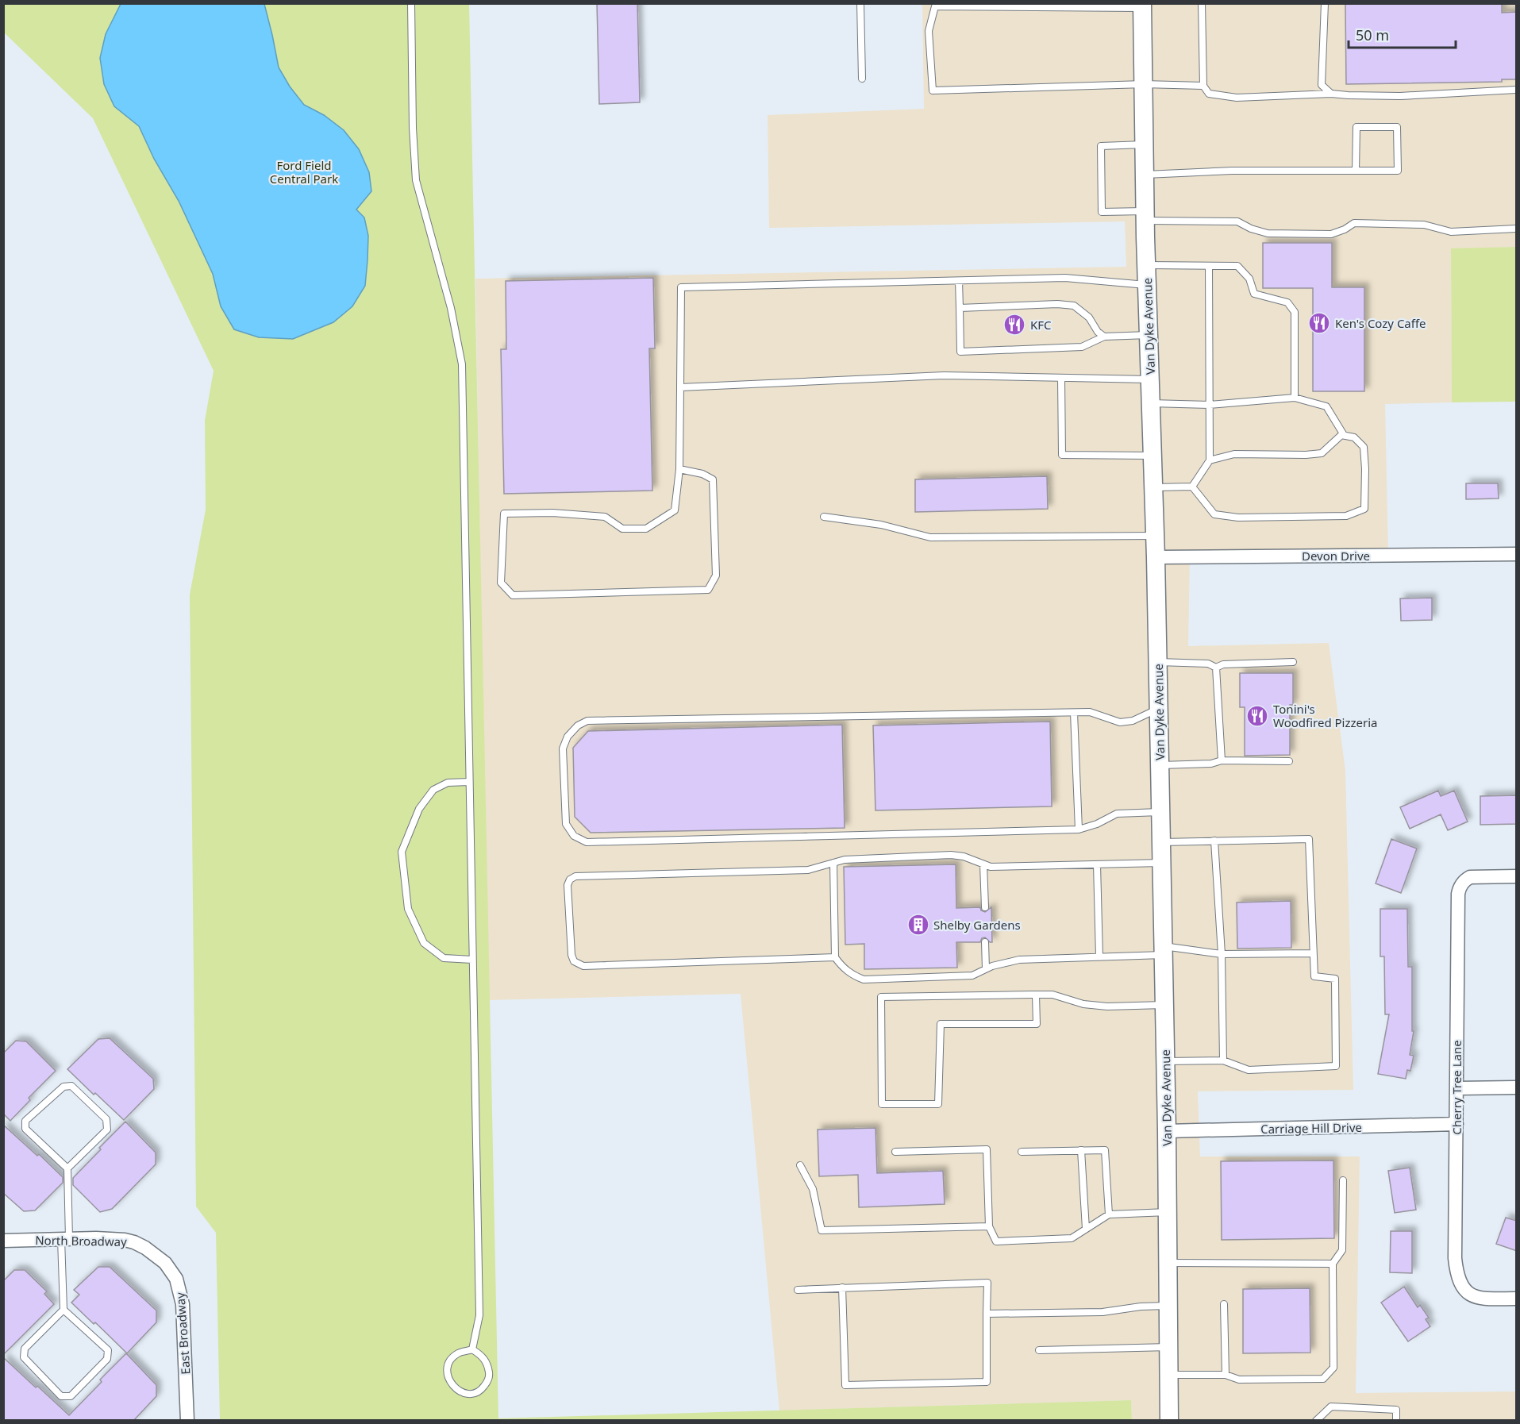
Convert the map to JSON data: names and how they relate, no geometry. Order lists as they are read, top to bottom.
{
  "streets": {
    "main road": ["Van Dyke Avenue"],
    "street": [
      "Devon Drive",
      "Cherry Tree Lane",
      "Carriage Hill Drive",
      "North Broadway",
      "East Broadway"
    ]
  },
  "crossings": [
    ["Van Dyke Avenue", "Devon Drive"],
    ["Van Dyke Avenue", "Carriage Hill Drive"],
    ["Cherry Tree Lane", "Carriage Hill Drive"],
    ["North Broadway", "East Broadway"]
  ],
  "parks": ["Ford Field Central Park"],
  "places": {
    "restaurant": ["Ken's Cozy Caffe", "KFC", "Tonini's Woodfired Pizzeria"],
    "building": ["Shelby Gardens"]
  },
  "scale_bar": "50 m"
}
